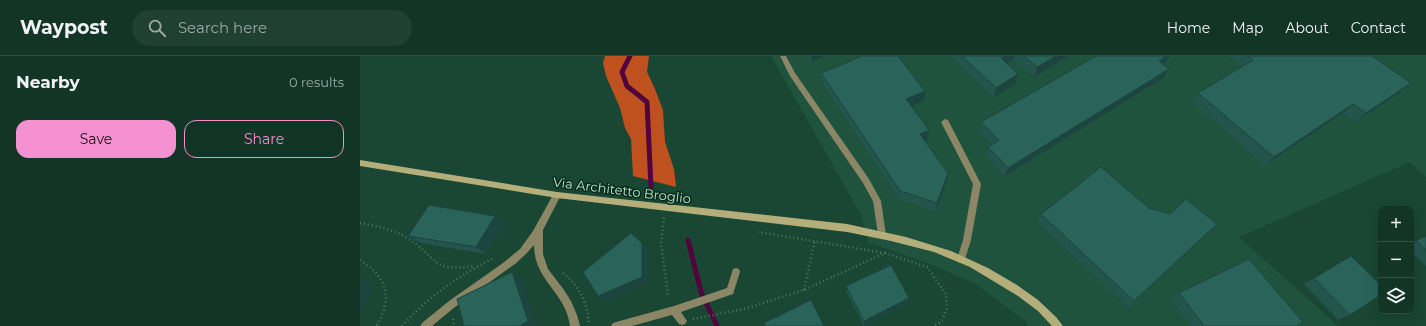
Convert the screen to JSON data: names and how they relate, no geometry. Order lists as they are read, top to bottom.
{
  "streets": {
    "street": ["Via Architetto Broglio"]
  },
  "page": {
    "header": "Waypost",
    "search": "Search here",
    "nav": [
      "Home",
      "Map",
      "About",
      "Contact"
    ],
    "heading": ["Nearby", "0 results"],
    "buttons": ["Save", "Share"],
    "map_buttons": ["+", "−"]
  }
}
